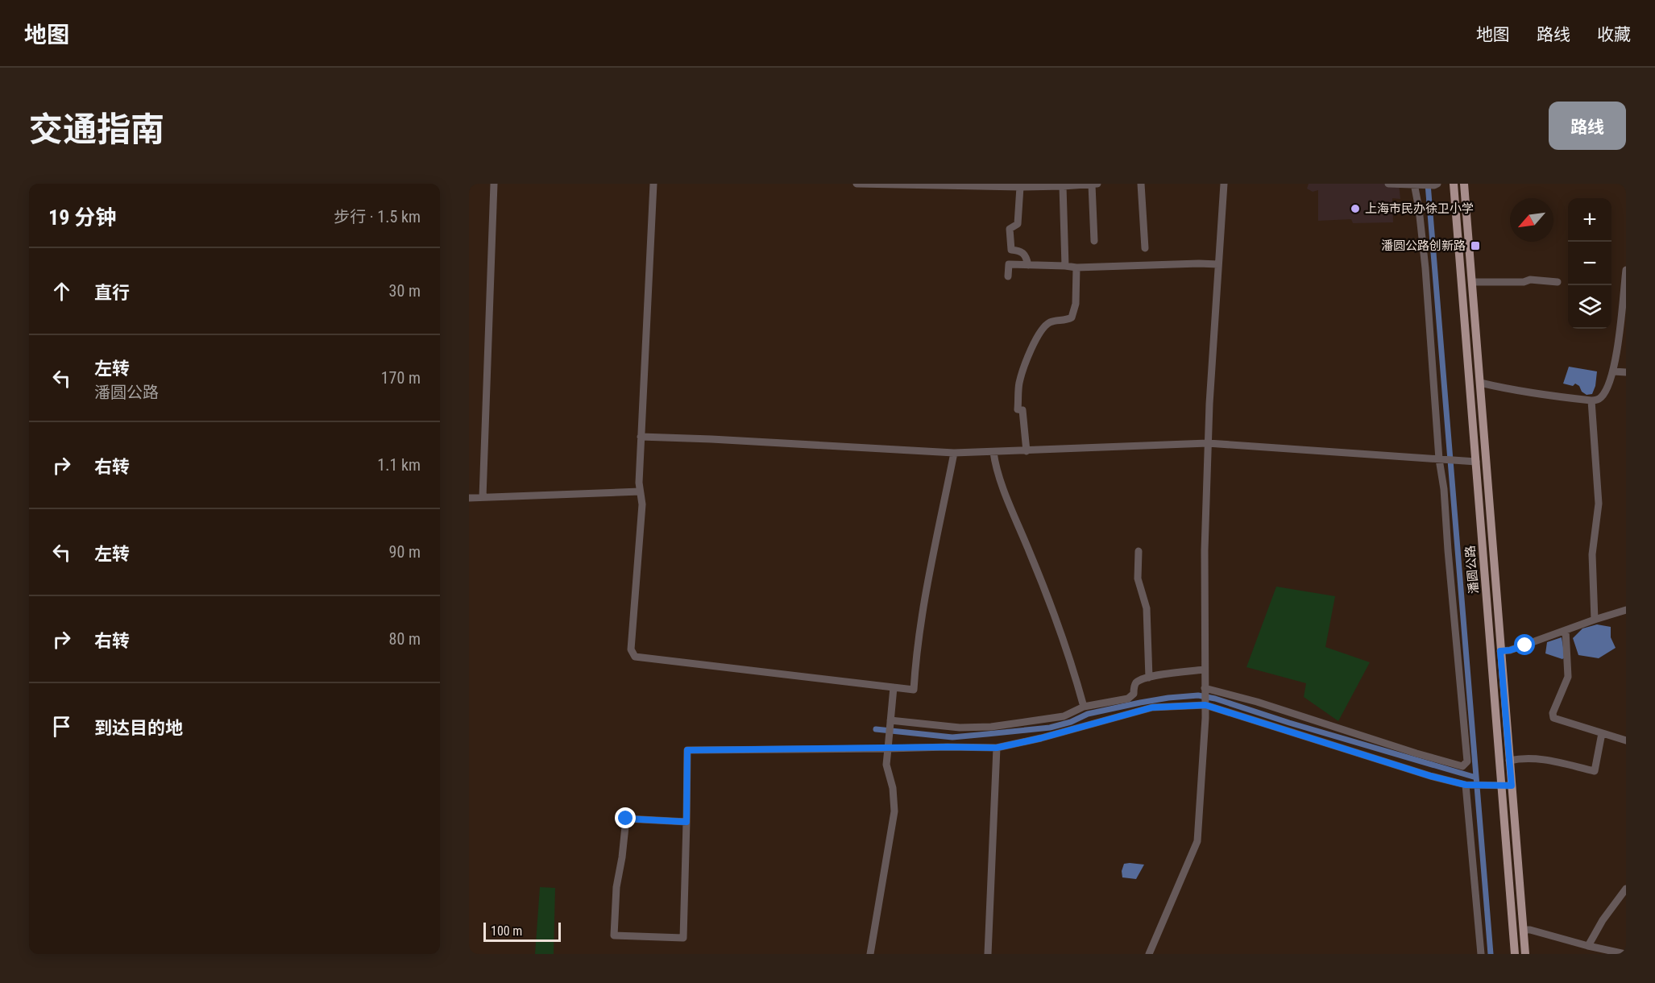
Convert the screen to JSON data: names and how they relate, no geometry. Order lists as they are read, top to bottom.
{
  "streets": {
    "main road": ["潘圆公路"]
  },
  "places": {
    "other": ["上海市民办徐卫小学"],
    "transit": ["潘圆公路创新路"]
  },
  "scale_bar": "100 m",
  "north": "bottom left",
  "page": {
    "header": "地图",
    "nav": ["地图", "路线", "收藏"],
    "title": "交通指南",
    "buttons": "路线",
    "heading": ["19 分钟", "步行 · 1.5 km"],
    "map_buttons": ["+", "−"],
    "list": [
      ["直行", "30 m"],
      ["左转", "潘圆公路", "170 m"],
      ["右转", "1.1 km"],
      ["左转", "90 m"],
      ["右转", "80 m"],
      "到达目的地"
    ],
    "scale": "100 m"
  }
}
